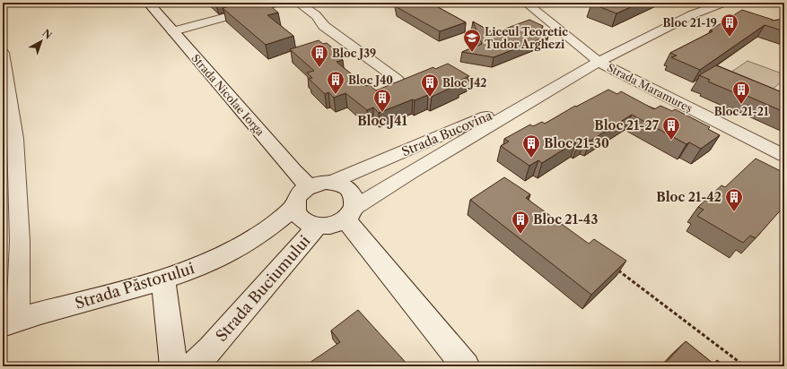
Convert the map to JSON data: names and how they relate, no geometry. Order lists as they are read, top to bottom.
{
  "streets": {
    "street": [
      "Strada Maramureș",
      "Strada Nicolae Iorga",
      "Strada Bucovina",
      "Strada Păstorului",
      "Strada Buciumului"
    ]
  },
  "crossings": [
    ["Strada Maramureș", "Strada Bucovina"],
    ["Strada Nicolae Iorga", "Strada Bucovina"],
    ["Strada Nicolae Iorga", "Strada Păstorului"],
    ["Strada Nicolae Iorga", "Strada Buciumului"],
    ["Strada Bucovina", "Strada Păstorului"],
    ["Strada Bucovina", "Strada Buciumului"],
    ["Strada Păstorului", "Strada Buciumului"]
  ],
  "places": {
    "building": [
      "Bloc 21-19",
      "Bloc J39",
      "Bloc J40",
      "Bloc J42",
      "Bloc 21-21",
      "Bloc J41",
      "Bloc 21-27",
      "Bloc 21-30",
      "Bloc 21-42",
      "Bloc 21-43"
    ],
    "school or university": ["Liceul Teoretic Tudor Arghezi"]
  },
  "north": "top right"
}
